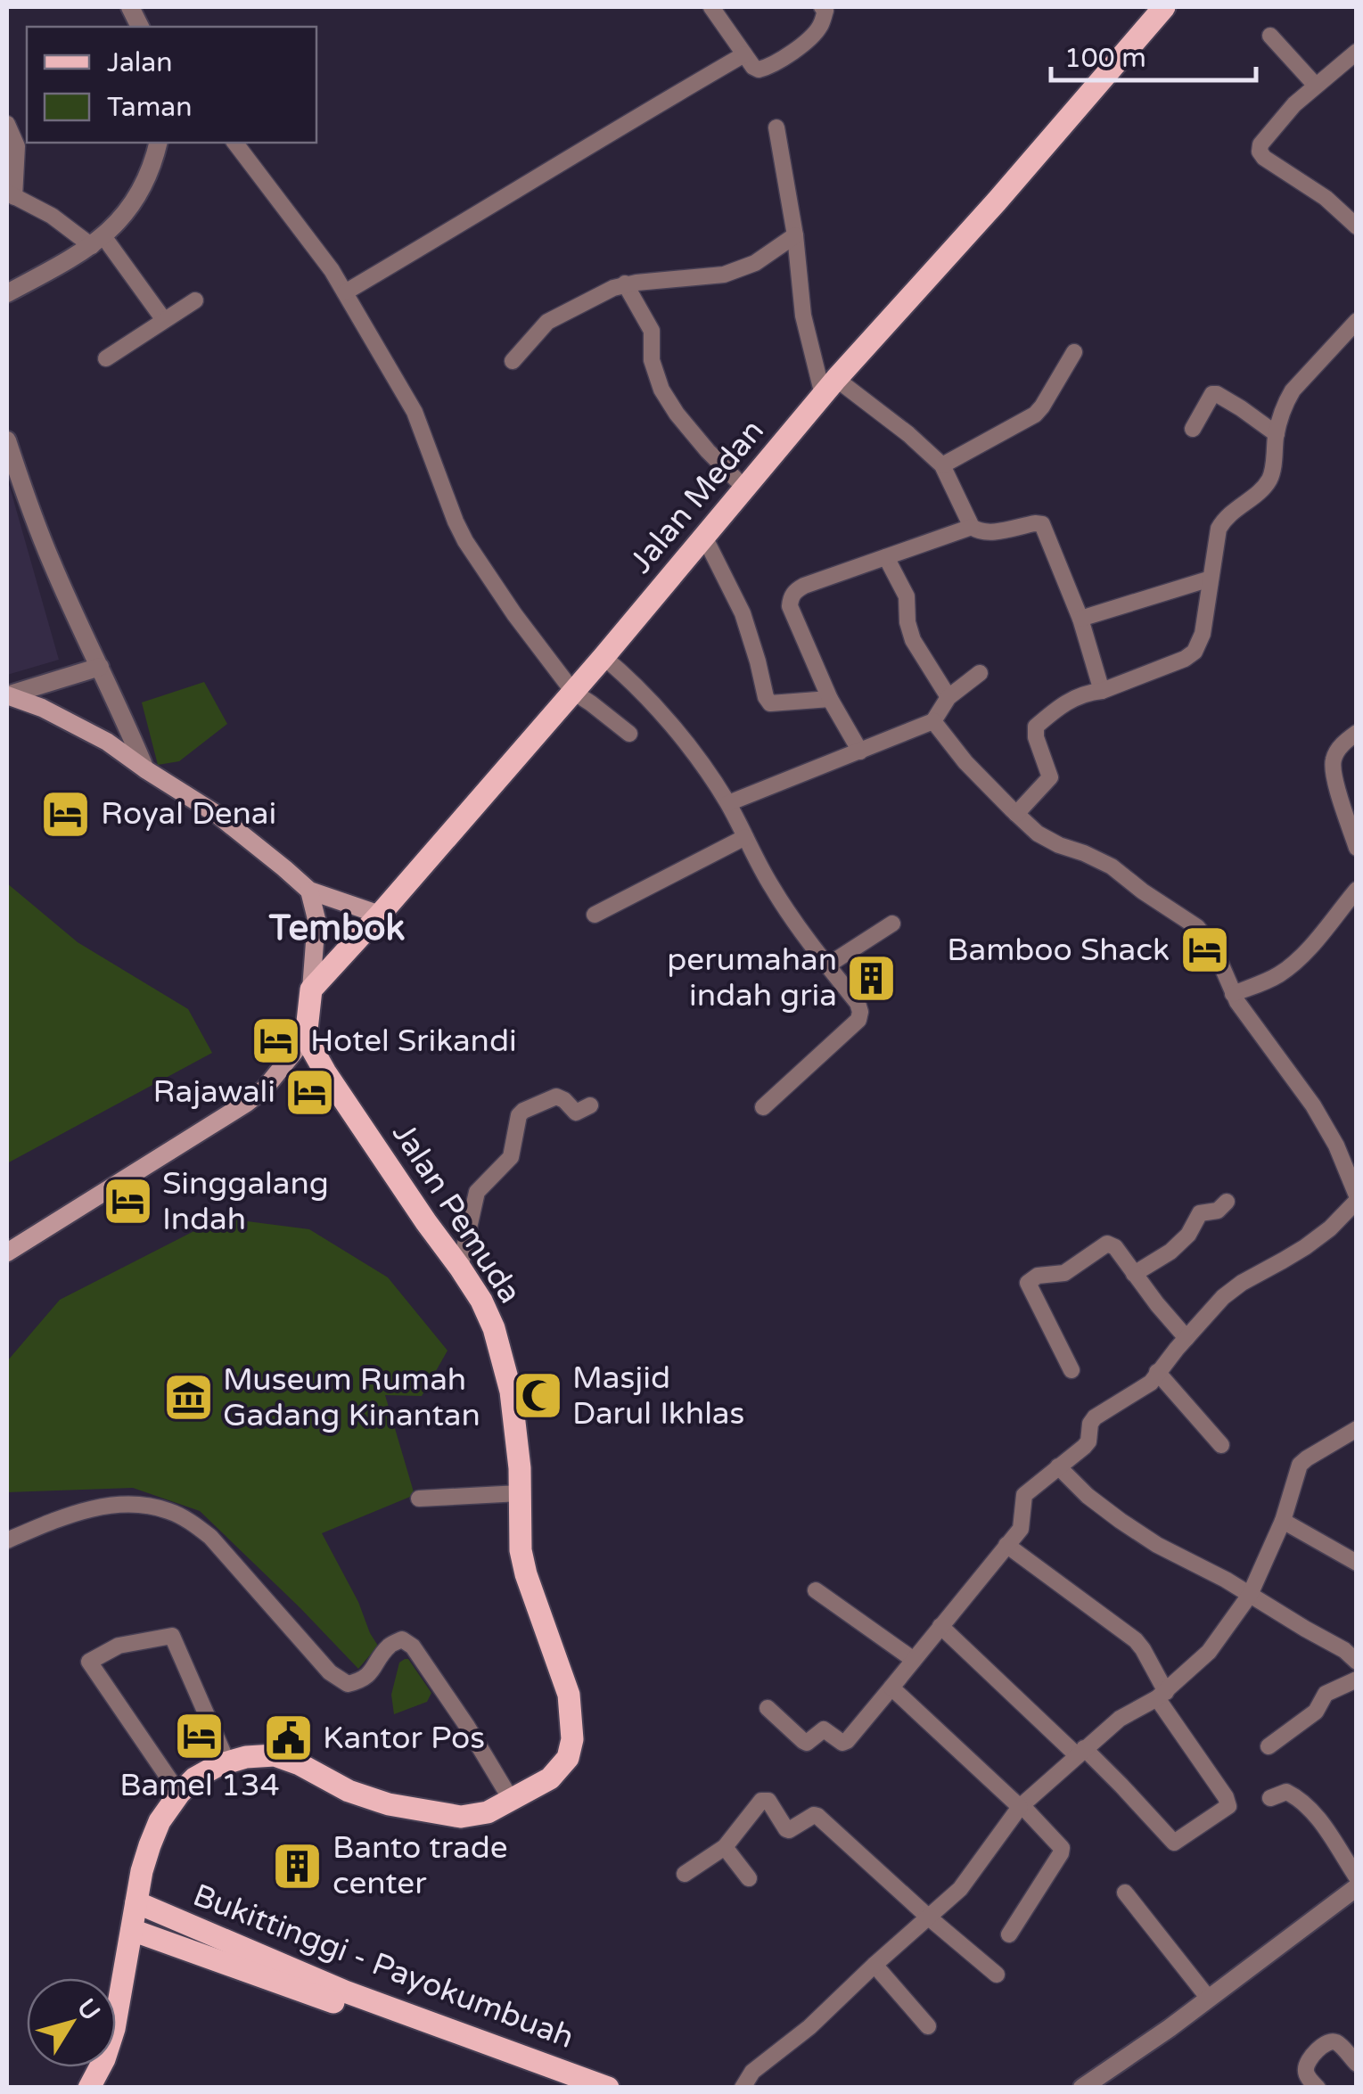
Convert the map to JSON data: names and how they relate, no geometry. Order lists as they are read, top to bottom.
{
  "streets": {
    "main road": ["Jalan Medan", "Jalan Pemuda", "Bukittinggi - Payokumbuah"]
  },
  "crossings": [
    ["Jalan Pemuda", "Bukittinggi - Payokumbuah"]
  ],
  "districts": ["Tembok"],
  "places": {
    "hotel": [
      "Royal Denai",
      "Bamboo Shack",
      "Hotel Srikandi",
      "Rajawali",
      "Singgalang Indah",
      "Bamel 134"
    ],
    "building": ["perumahan indah gria", "Banto trade center"],
    "mosque": ["Masjid Darul Ikhlas"],
    "museum": ["Museum Rumah Gadang Kinantan"],
    "public building": ["Kantor Pos"]
  },
  "legend": ["Jalan", "Taman"],
  "scale_bar": "100 m",
  "north": "top right"
}
